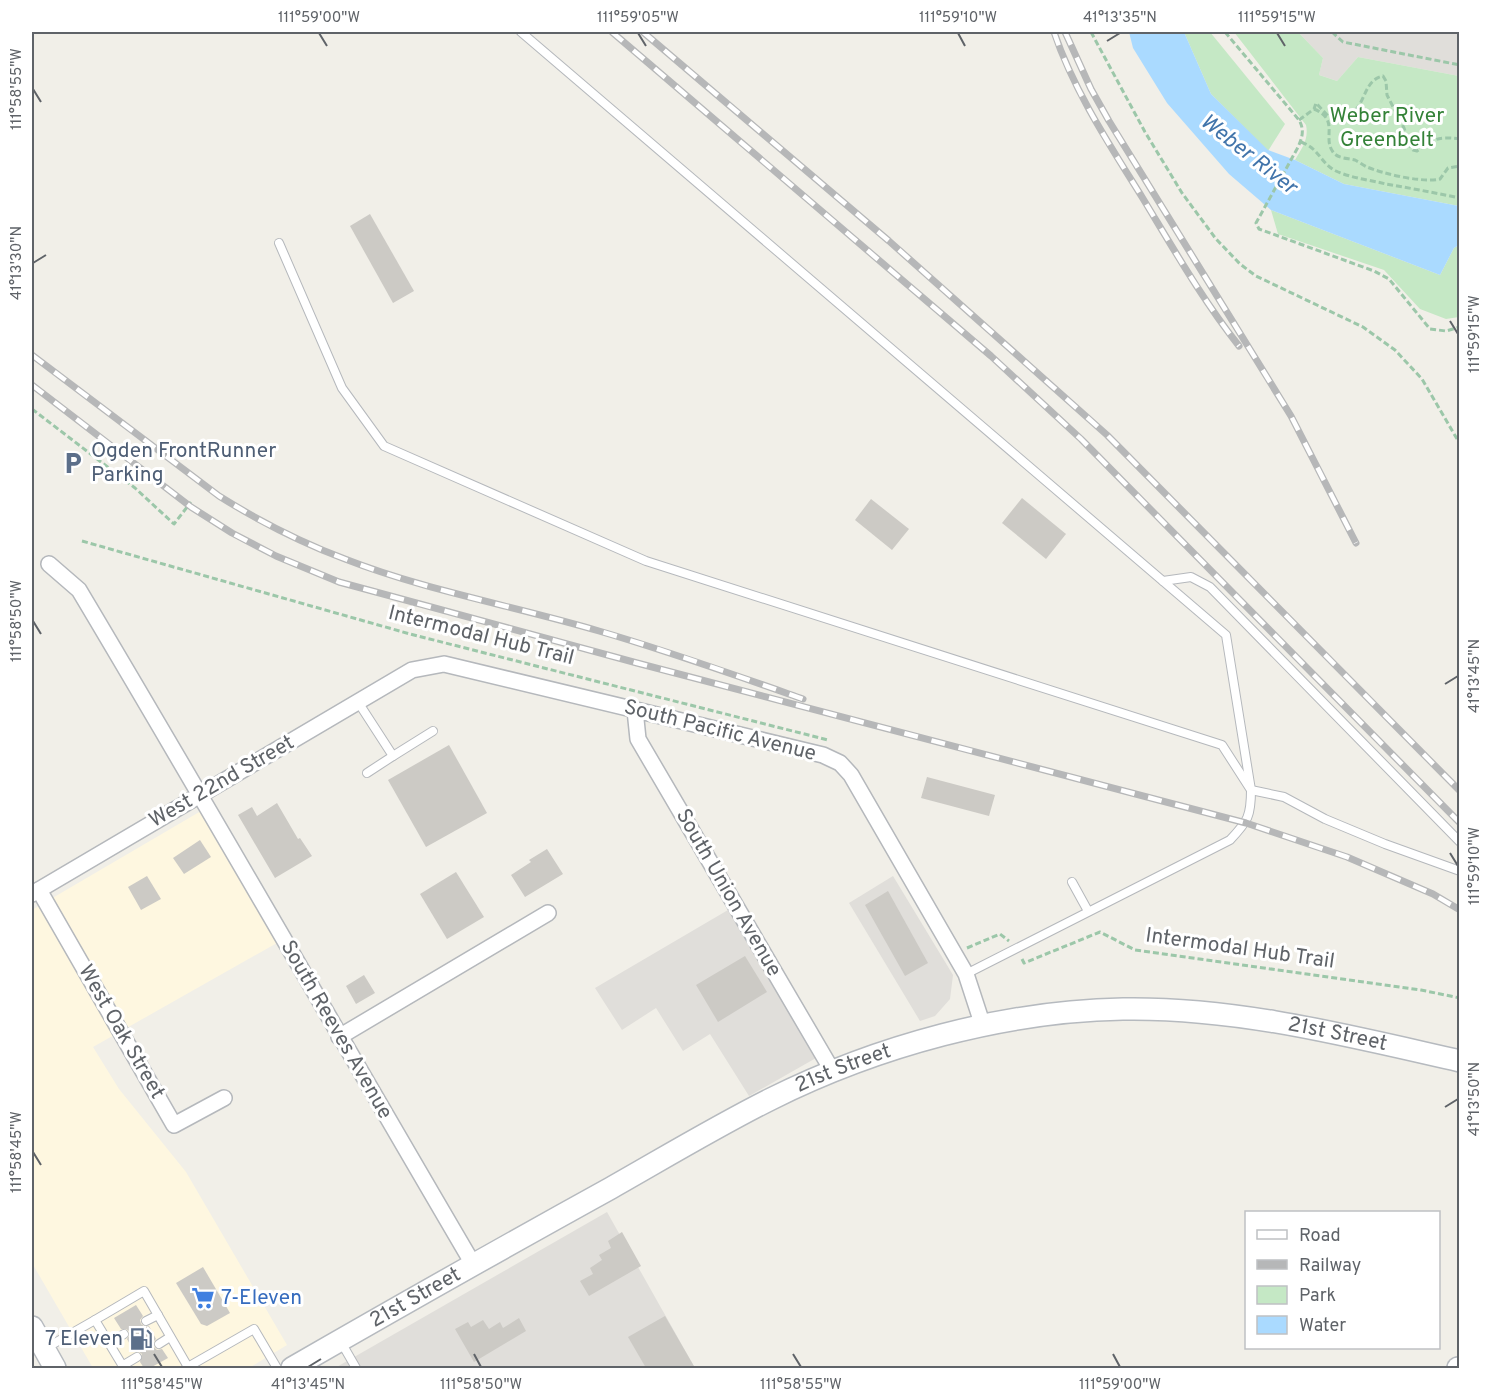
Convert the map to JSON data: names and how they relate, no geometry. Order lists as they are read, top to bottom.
{
  "streets": {
    "main road": ["21st Street"],
    "street": [
      "South Pacific Avenue",
      "West 22nd Street",
      "South Union Avenue",
      "South Reeves Avenue",
      "West Oak Street"
    ],
    "path": ["Intermodal Hub Trail"]
  },
  "crossings": [
    ["South Pacific Avenue", "West 22nd Street"],
    ["South Pacific Avenue", "South Union Avenue"],
    ["South Pacific Avenue", "21st Street"],
    ["West 22nd Street", "South Reeves Avenue"],
    ["West 22nd Street", "West Oak Street"],
    ["South Union Avenue", "21st Street"],
    ["South Reeves Avenue", "21st Street"]
  ],
  "water": ["Weber River"],
  "parks": ["Weber River Greenbelt"],
  "places": {
    "parking": ["Ogden FrontRunner Parking"],
    "supermarket": ["7-Eleven"],
    "fuel station": ["7 Eleven"]
  },
  "legend": [
    "Road",
    "Railway",
    "Park",
    "Water"
  ],
  "coordinates": [
    "111°59'00\"W",
    "111°59'05\"W",
    "111°59'10\"W",
    "41°13'35\"N",
    "111°59'15\"W",
    "111°58'55\"W",
    "41°13'30\"N",
    "111°58'50\"W",
    "41°13'45\"N",
    "41°13'50\"N",
    "111°58'45\"W"
  ]
}
